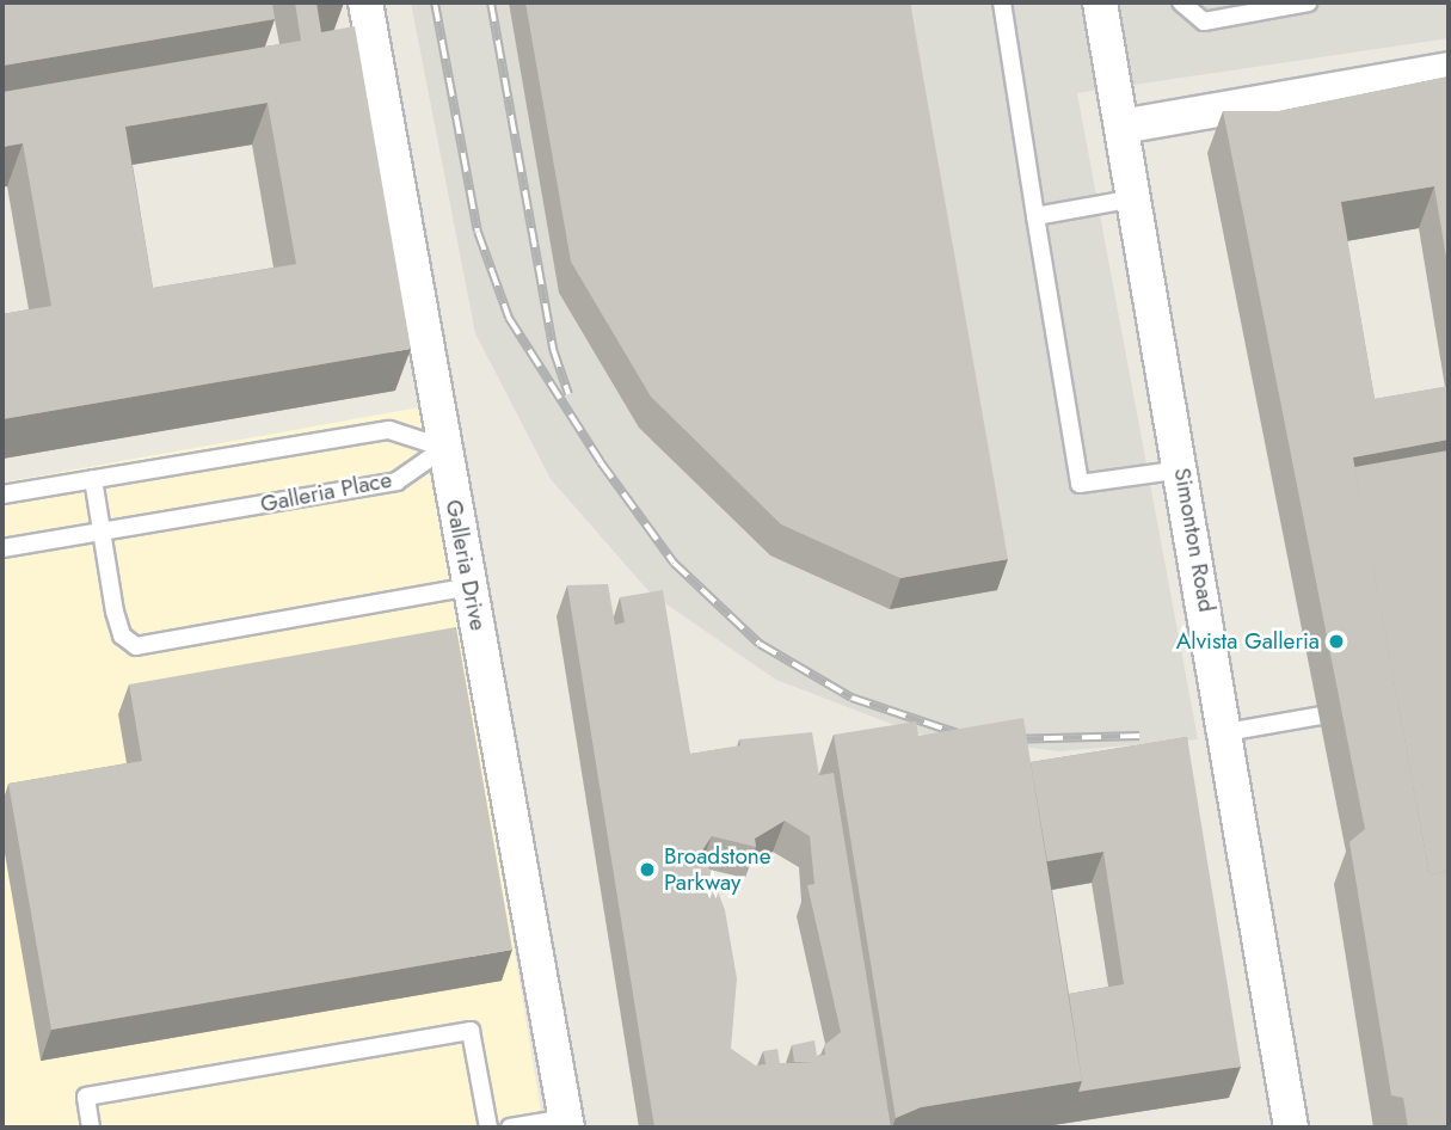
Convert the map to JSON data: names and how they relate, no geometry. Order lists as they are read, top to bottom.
{
  "streets": {
    "street": ["Simonton Road", "Galleria Drive"],
    "lane": ["Galleria Place"]
  },
  "crossings": [
    ["Galleria Place", "Galleria Drive"]
  ],
  "places": ["Alvista Galleria", "Broadstone Parkway"]
}
